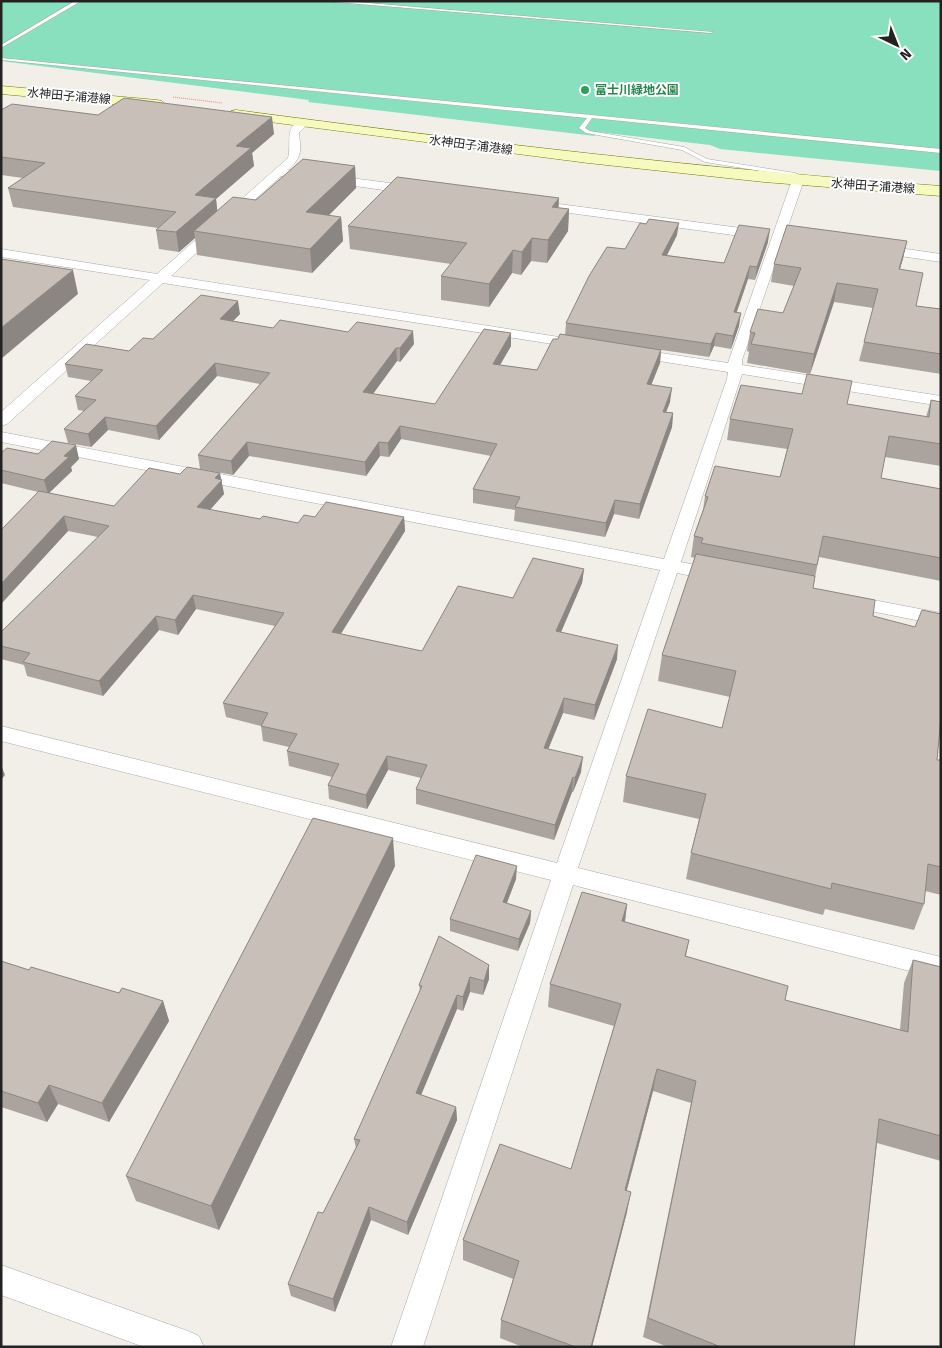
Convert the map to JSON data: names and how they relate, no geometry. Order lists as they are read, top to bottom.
{
  "streets": {
    "main road": ["水神田子浦港線"]
  },
  "places": ["富士川緑地公園"],
  "north": "bottom right"
}
